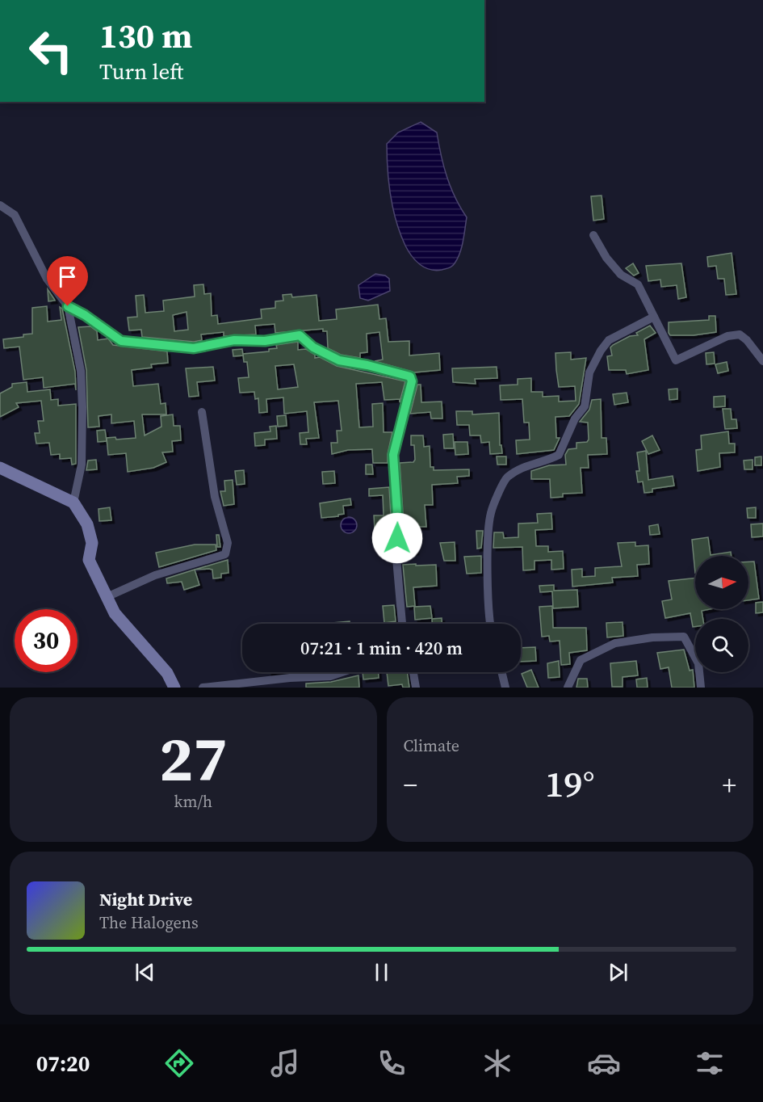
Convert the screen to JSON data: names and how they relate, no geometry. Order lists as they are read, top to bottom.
{
  "north": "right",
  "page": {
    "turn": ["130 m", "Turn left"],
    "limit": "30",
    "trip": "07:21 · 1 min · 420 m",
    "tile": [
      ["27", "km/h"],
      "Climate"
    ],
    "heat": ["−", "19°", "+"],
    "song": ["Night Drive", "The Halogens"],
    "tabs": "07:20"
  }
}
